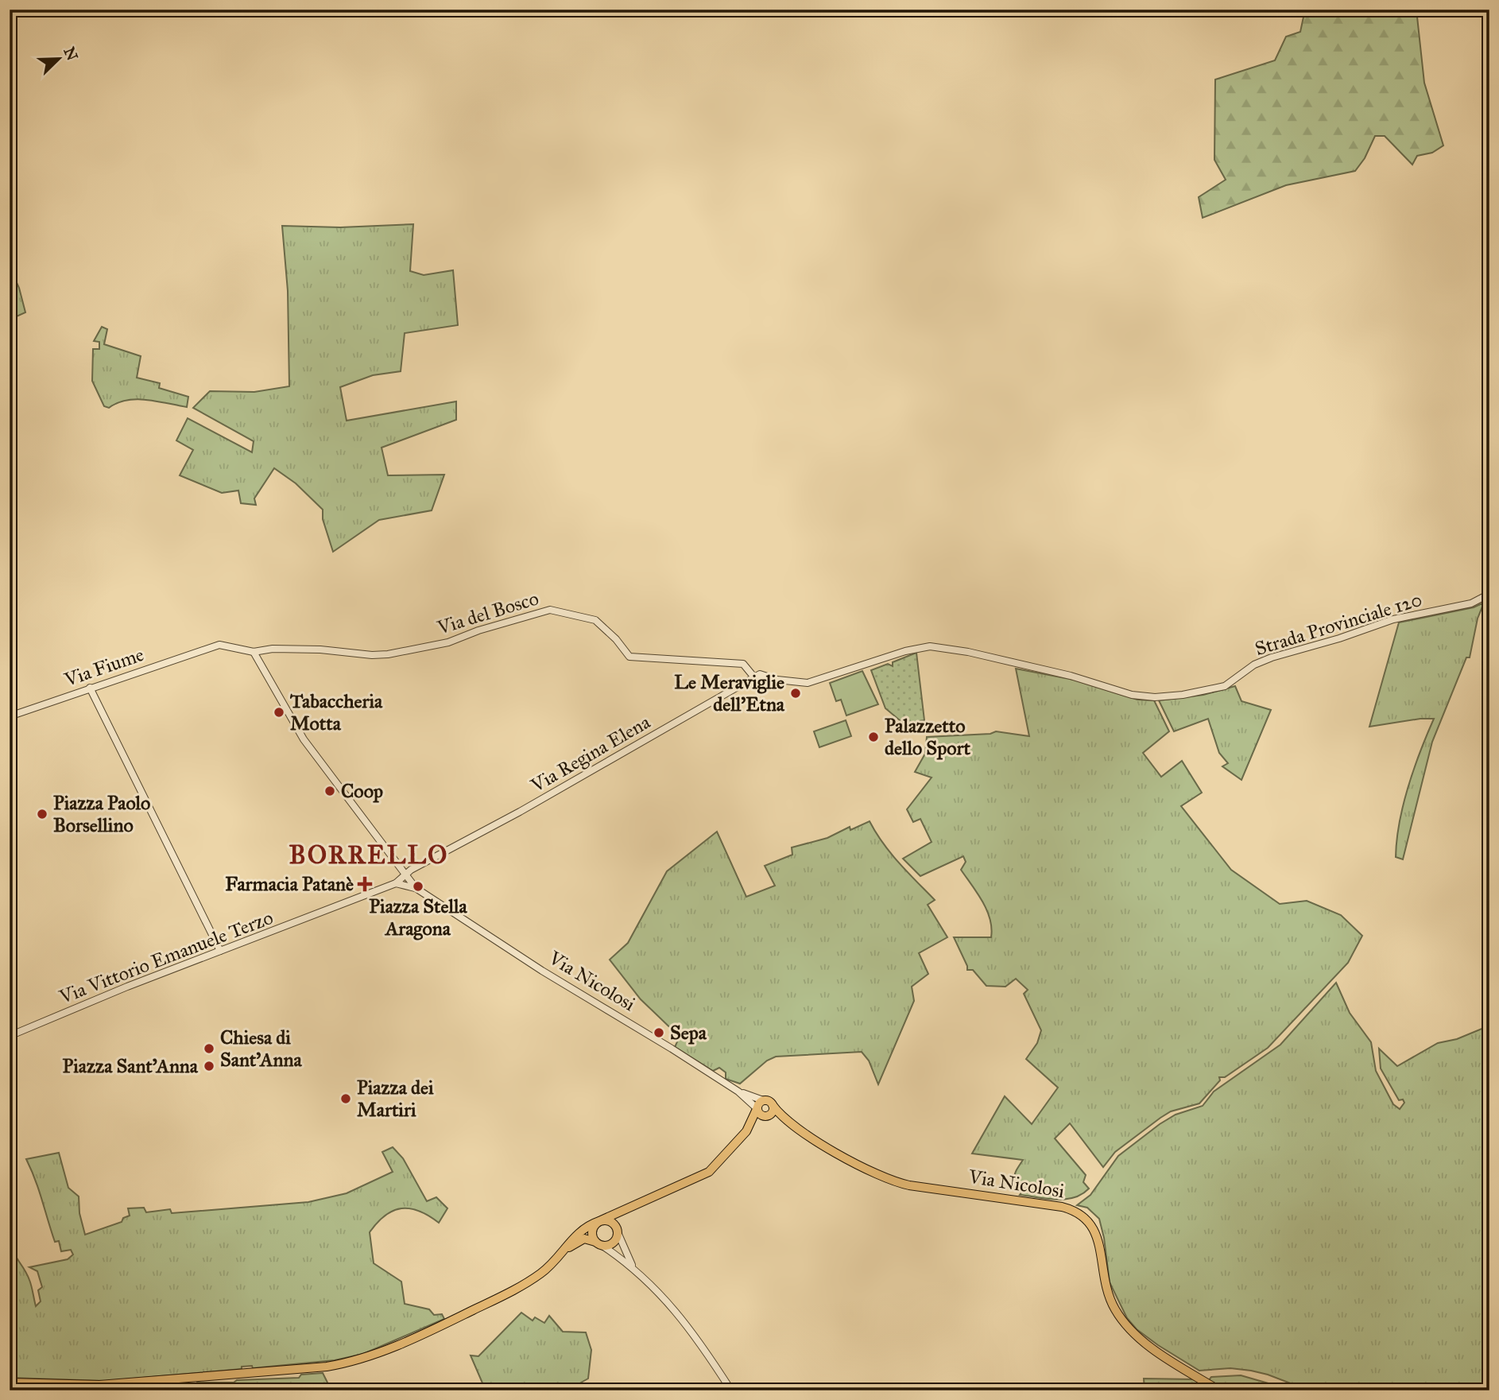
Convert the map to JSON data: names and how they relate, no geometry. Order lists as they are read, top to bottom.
{
  "streets": {
    "main road": ["Via Nicolosi"],
    "street": [
      "Via del Bosco",
      "Strada Provinciale 120",
      "Via Fiume",
      "Via Regina Elena",
      "Via Vittorio Emanuele Terzo"
    ]
  },
  "crossings": [
    ["Via del Bosco", "Strada Provinciale 120"],
    ["Via del Bosco", "Via Fiume"],
    ["Via del Bosco", "Via Regina Elena"],
    ["Strada Provinciale 120", "Via Regina Elena"],
    ["Via Regina Elena", "Via Vittorio Emanuele Terzo"]
  ],
  "districts": ["BORRELLO"],
  "places": {
    "other": [
      "Le Meraviglie dell'Etna",
      "Tabaccheria Motta",
      "Palazzetto dello Sport",
      "Coop",
      "Piazza Paolo Borsellino",
      "Piazza Stella Aragona",
      "Sepa",
      "Chiesa di Sant'Anna",
      "Piazza Sant'Anna",
      "Piazza dei Martiri"
    ],
    "health": ["Farmacia Patanè"]
  },
  "north": "top right"
}
